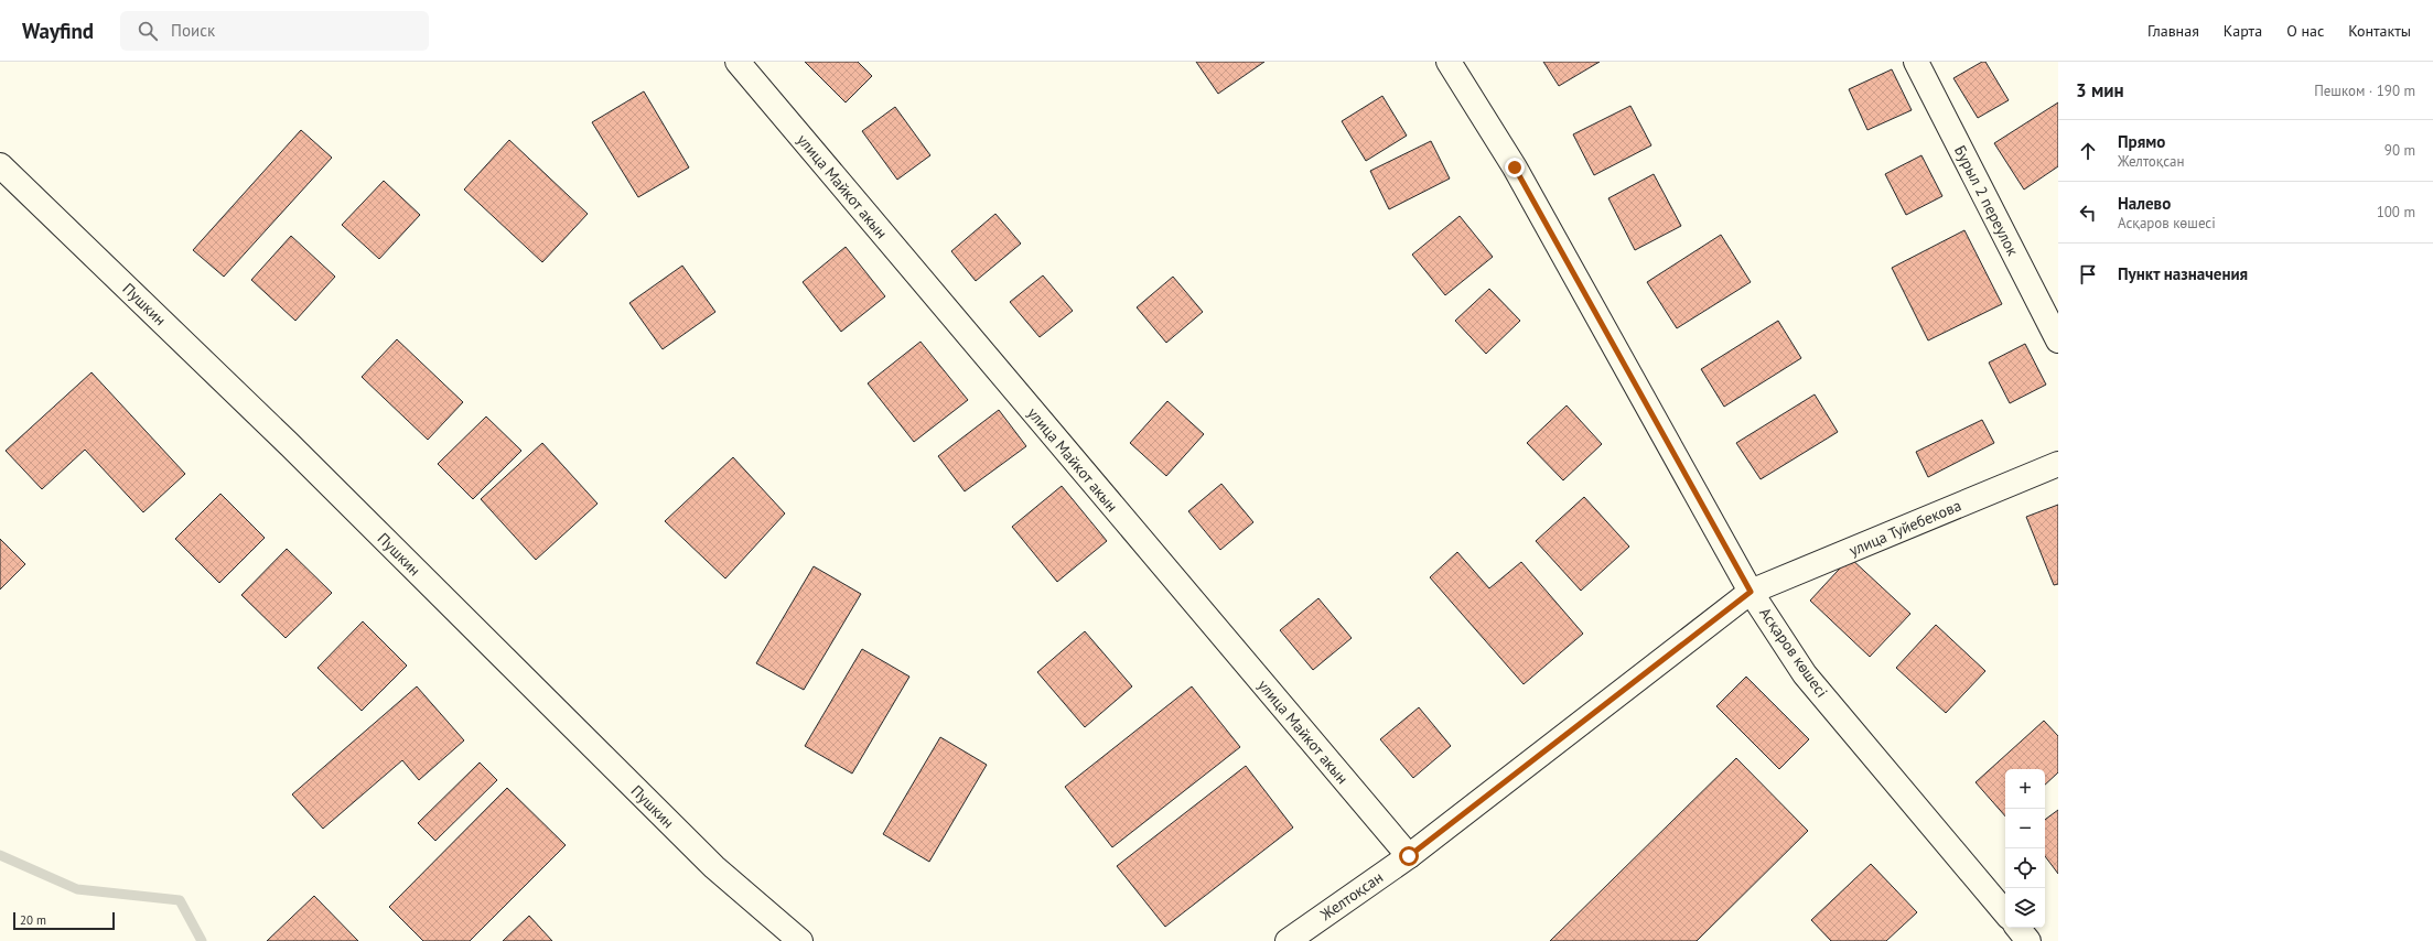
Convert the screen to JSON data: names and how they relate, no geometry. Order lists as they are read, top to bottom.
{
  "streets": {
    "street": [
      "улица Майкот акын",
      "Бурыл 2 переулок",
      "Пушкин",
      "улица Туйебекова",
      "Асқаров көшесі",
      "Желтоқсан"
    ]
  },
  "crossings": [
    ["улица Майкот акын", "Желтоқсан"],
    ["улица Туйебекова", "Асқаров көшесі"],
    ["улица Туйебекова", "Желтоқсан"],
    ["Асқаров көшесі", "Желтоқсан"]
  ],
  "scale_bar": "20 m",
  "page": {
    "header": "Wayfind",
    "search": "Поиск",
    "nav": [
      "Главная",
      "Карта",
      "О нас",
      "Контакты"
    ],
    "heading": ["3 мин", "Пешком · 190 m"],
    "list": [
      ["Прямо", "Желтоқсан", "90 m"],
      ["Налево", "Асқаров көшесі", "100 m"],
      "Пункт назначения"
    ],
    "map_buttons": ["+", "−"],
    "scale": "20 m"
  }
}
